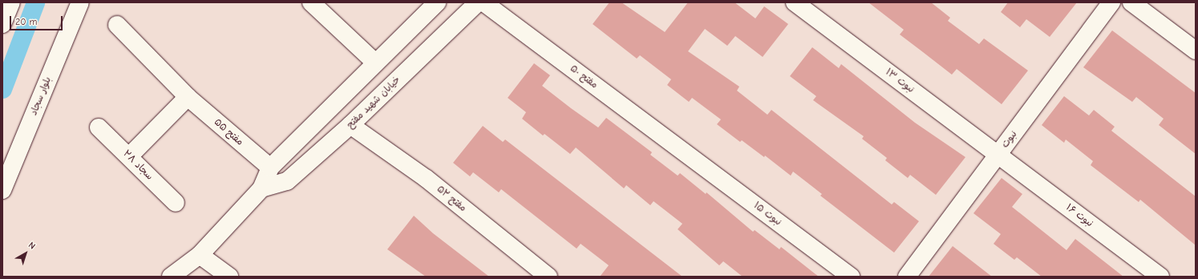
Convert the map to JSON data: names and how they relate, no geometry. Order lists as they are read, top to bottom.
{
  "streets": {
    "street": [
      "مفتح ۵۰",
      "نبوت ۱۳",
      "بلوار سجاد",
      "خیابان شهید مفتح",
      "مفتح ۵۵",
      "نبوت",
      "سجاد ۲۸",
      "مفتح ۵۲",
      "نبوت ۱۵",
      "نبوت ۱۶"
    ]
  },
  "crossings": [
    ["مفتح ۵۰", "نبوت ۱۵"],
    ["نبوت ۱۳", "نبوت"],
    ["نبوت ۱۳", "نبوت ۱۶"],
    ["خیابان شهید مفتح", "مفتح ۵۲"],
    ["نبوت", "نبوت ۱۶"]
  ],
  "scale_bar": "20 m",
  "north": "top right"
}
